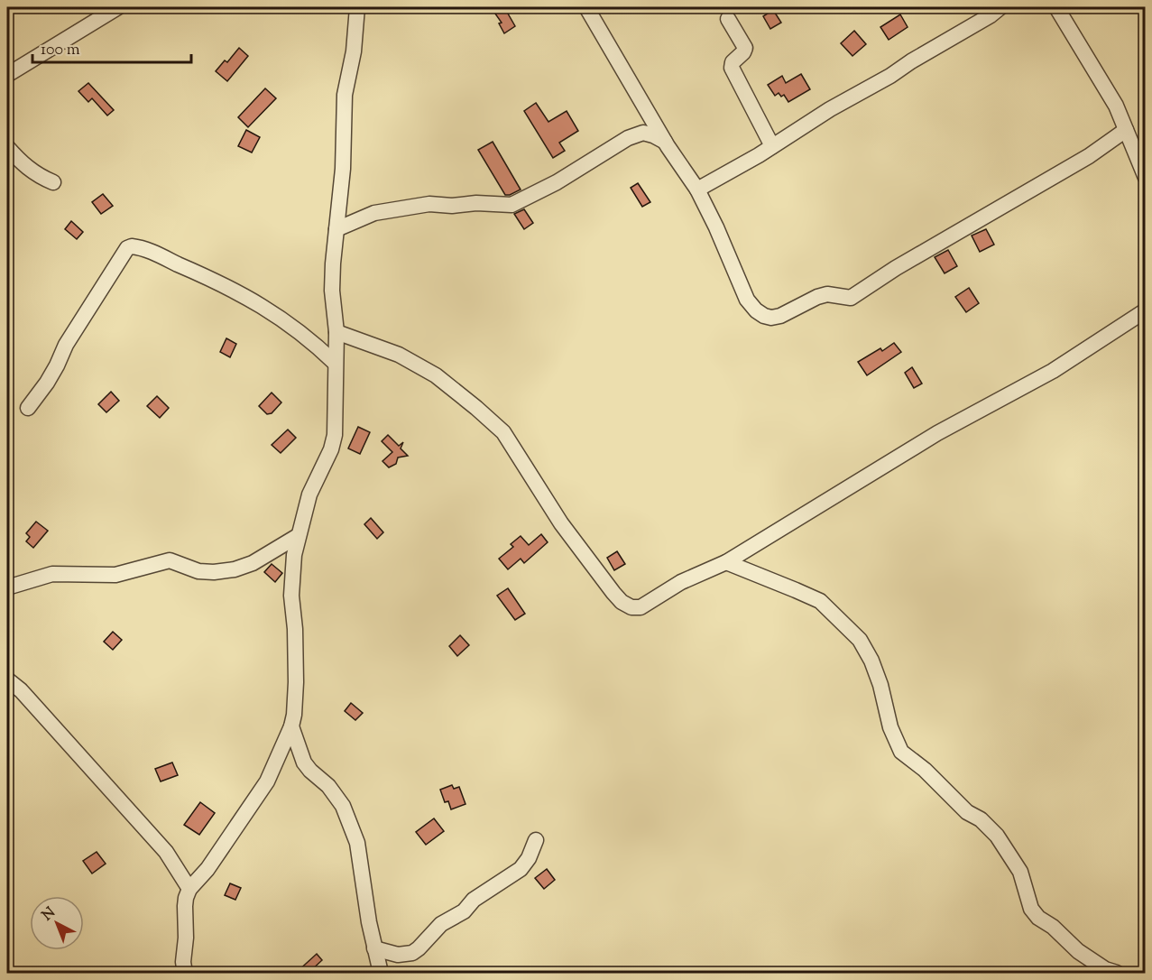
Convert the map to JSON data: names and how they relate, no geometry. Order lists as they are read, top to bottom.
{
  "scale_bar": "100 m",
  "north": "top left"
}
